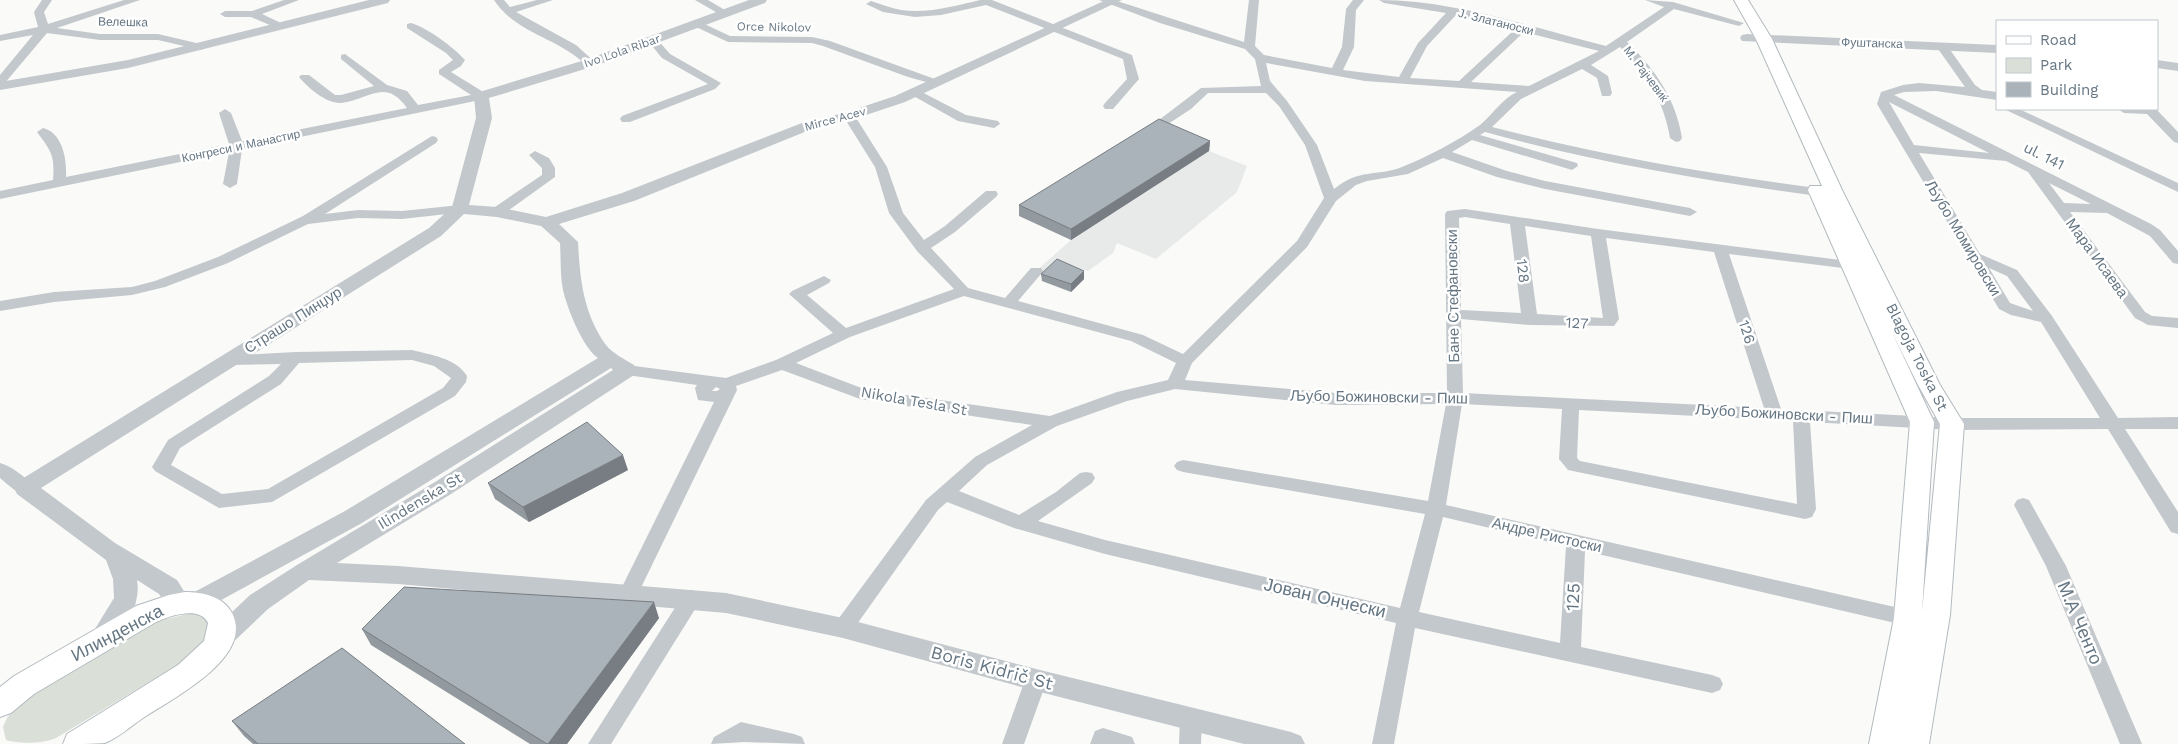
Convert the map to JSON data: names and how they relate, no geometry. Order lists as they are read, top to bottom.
{
  "streets": {
    "main road": ["Blagoja Toska St", "Илинденска"],
    "street": [
      "Велешка",
      "Ј. Златаноски",
      "Orce Nikolov",
      "Фуштанска",
      "Ivo Lola Ribar",
      "М. Рајчевиќ",
      "Mirce Acev",
      "Конгреси и Манастир",
      "ul. 141",
      "Љубо Момировски",
      "Мара Исаева",
      "128",
      "Бане Стефановски",
      "Страшо Пинџур",
      "127",
      "126",
      "Љубо Божиновски - Пиш",
      "Nikola Tesla St",
      "Ilindenska St",
      "Андре Ристоски",
      "125",
      "Јован Ончески",
      "М.А Ченто",
      "Boris Kidrič St"
    ]
  },
  "crossings": [
    ["Orce Nikolov", "Ivo Lola Ribar"],
    ["Orce Nikolov", "Mirce Acev"],
    ["Фуштанска", "Blagoja Toska St"],
    ["Ivo Lola Ribar", "Конгреси и Манастир"],
    ["ul. 141", "Љубо Момировски"],
    ["ul. 141", "Мара Исаева"],
    ["128", "Бане Стефановски"],
    ["128", "127"],
    ["Бане Стефановски", "127"],
    ["Бане Стефановски", "126"],
    ["Бане Стефановски", "Blagoja Toska St"],
    ["Бане Стефановски", "Љубо Божиновски - Пиш"],
    ["Бане Стефановски", "Андре Ристоски"],
    ["Бане Стефановски", "Јован Ончески"],
    ["126", "Љубо Божиновски - Пиш"],
    ["Blagoja Toska St", "Љубо Божиновски - Пиш"],
    ["Blagoja Toska St", "Андре Ристоски"],
    ["Љубо Божиновски - Пиш", "Nikola Tesla St"],
    ["Љубо Божиновски - Пиш", "Јован Ончески"],
    ["Љубо Божиновски - Пиш", "Boris Kidrič St"],
    ["Ilindenska St", "Илинденска"],
    ["Ilindenska St", "Boris Kidrič St"],
    ["Андре Ристоски", "125"],
    ["125", "Јован Ончески"]
  ],
  "legend": ["Road", "Park", "Building"]
}
